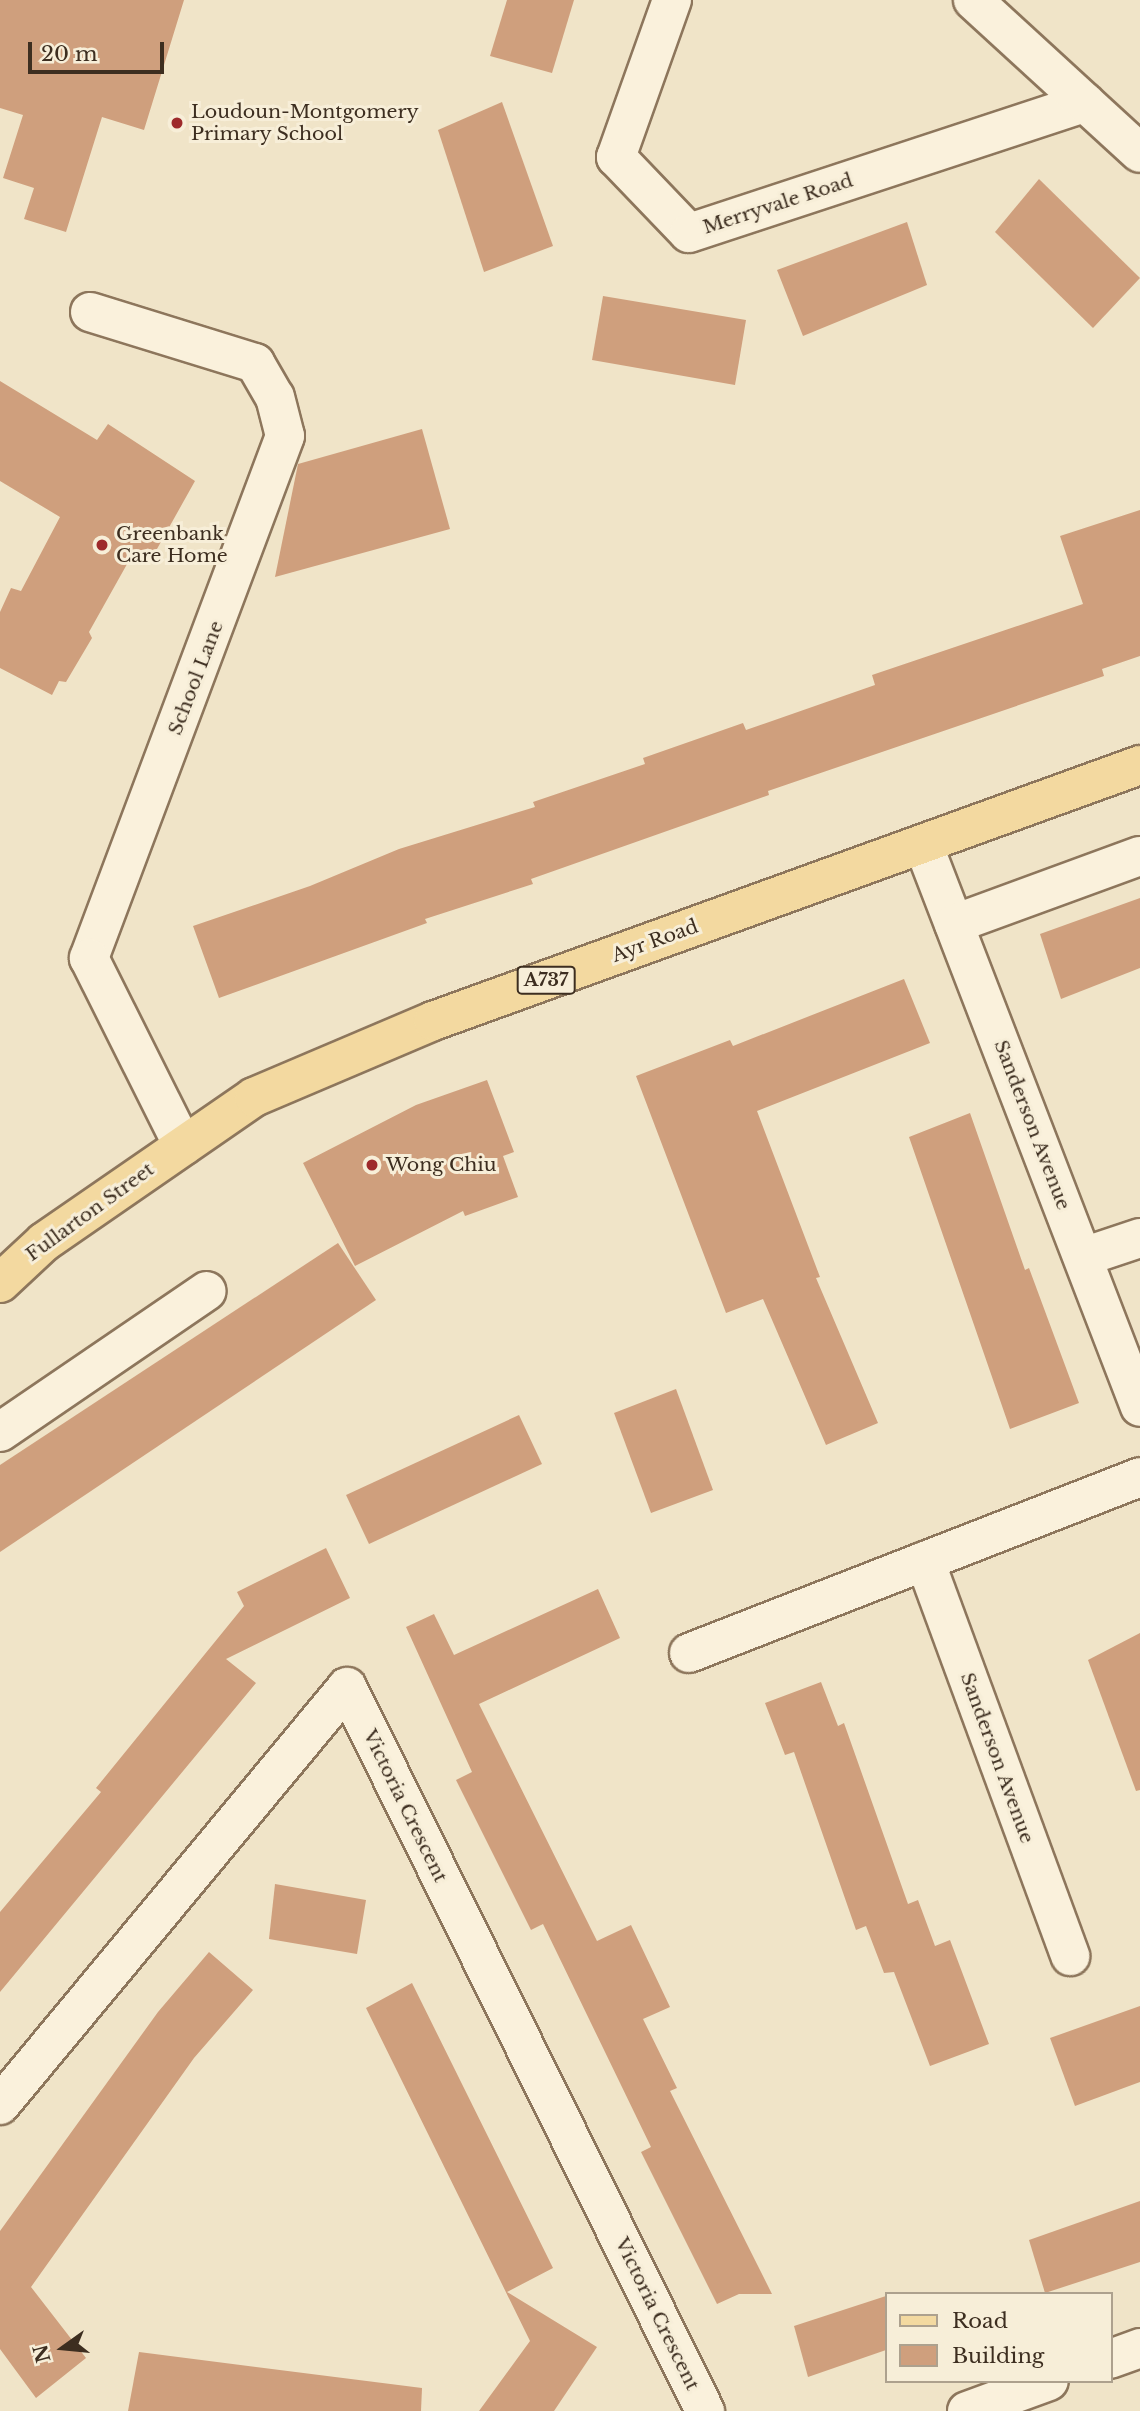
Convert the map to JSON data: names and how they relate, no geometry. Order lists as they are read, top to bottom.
{
  "streets": {
    "main road": ["Ayr Road", "A737", "Fullarton Street"],
    "street": [
      "Merryvale Road",
      "School Lane",
      "Sanderson Avenue",
      "Victoria Crescent"
    ]
  },
  "crossings": [
    ["School Lane", "Ayr Road"],
    ["School Lane", "Fullarton Street"],
    ["Ayr Road", "Sanderson Avenue"],
    ["Ayr Road", "Fullarton Street"]
  ],
  "places": ["Loudoun-Montgomery Primary School", "Greenbank Care Home", "Wong Chiu"],
  "legend": ["Road", "Building"],
  "scale_bar": "20 m",
  "north": "left"
}
